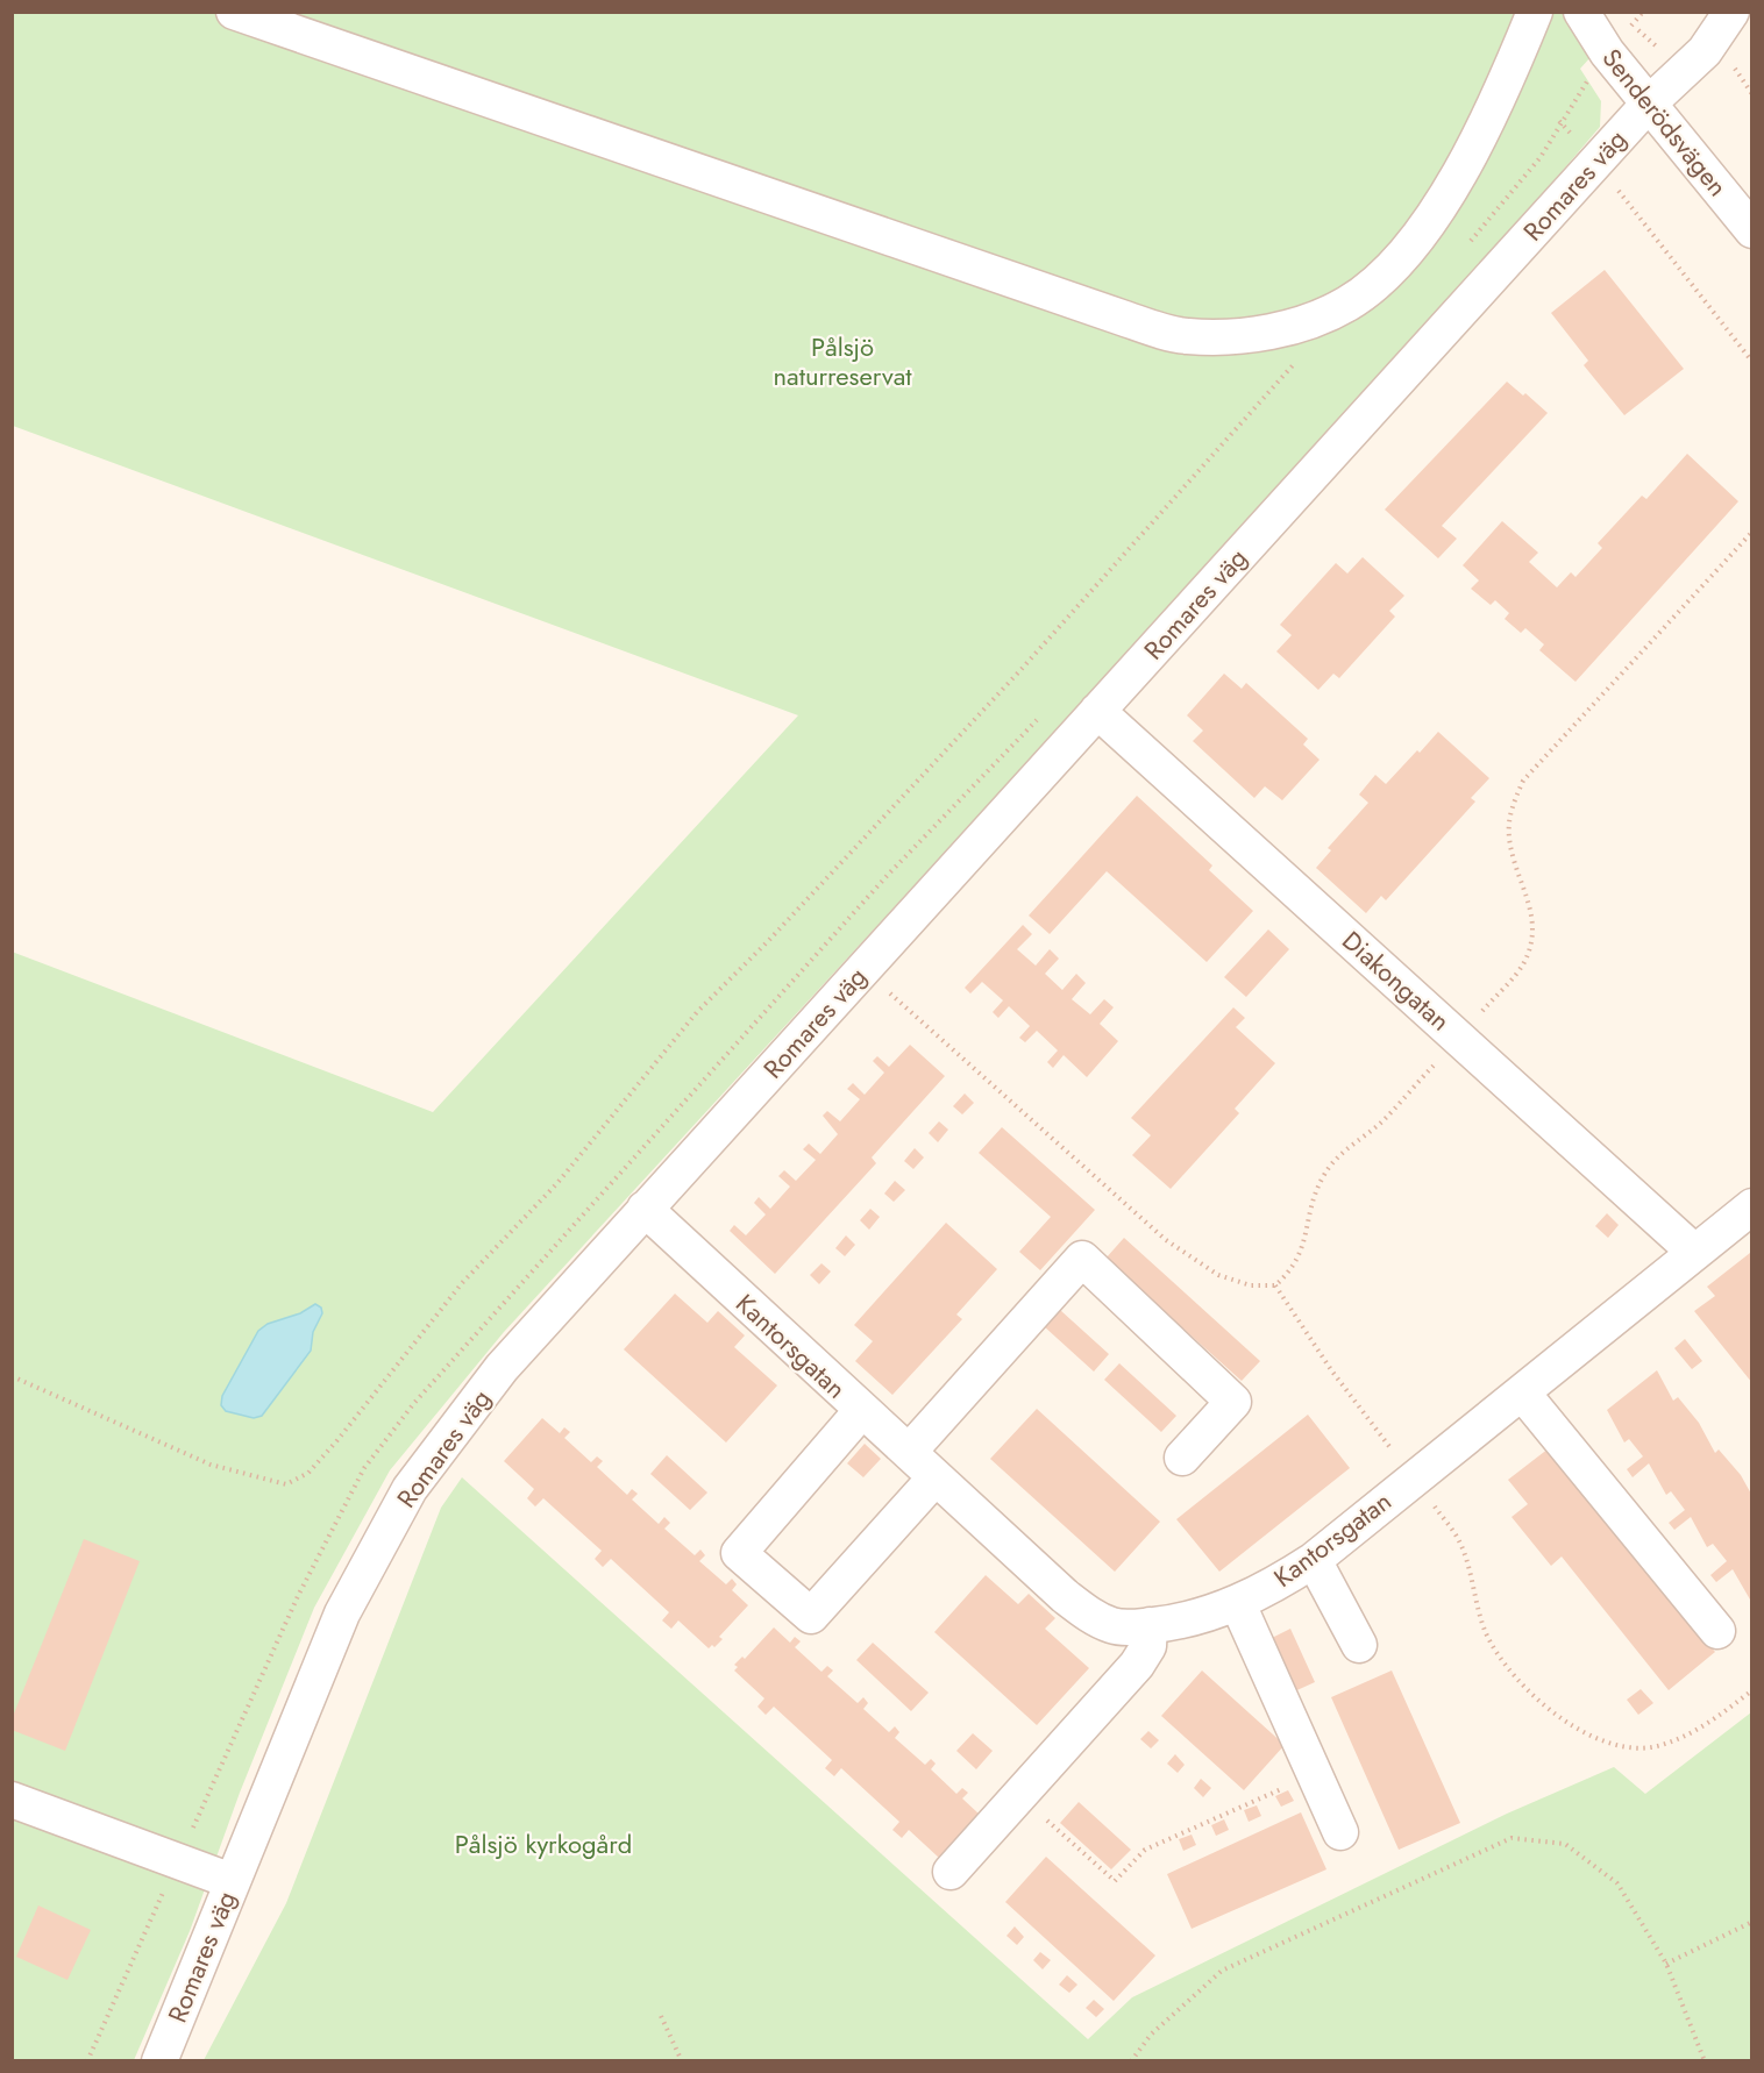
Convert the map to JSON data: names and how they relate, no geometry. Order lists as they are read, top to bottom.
{
  "streets": {
    "street": [
      "Senderödsvägen",
      "Romares väg",
      "Diakongatan",
      "Kantorsgatan"
    ]
  },
  "crossings": [
    ["Senderödsvägen", "Romares väg"],
    ["Romares väg", "Diakongatan"],
    ["Romares väg", "Kantorsgatan"],
    ["Diakongatan", "Kantorsgatan"]
  ],
  "parks": ["Pålsjö naturreservat", "Pålsjö kyrkogård"]
}
